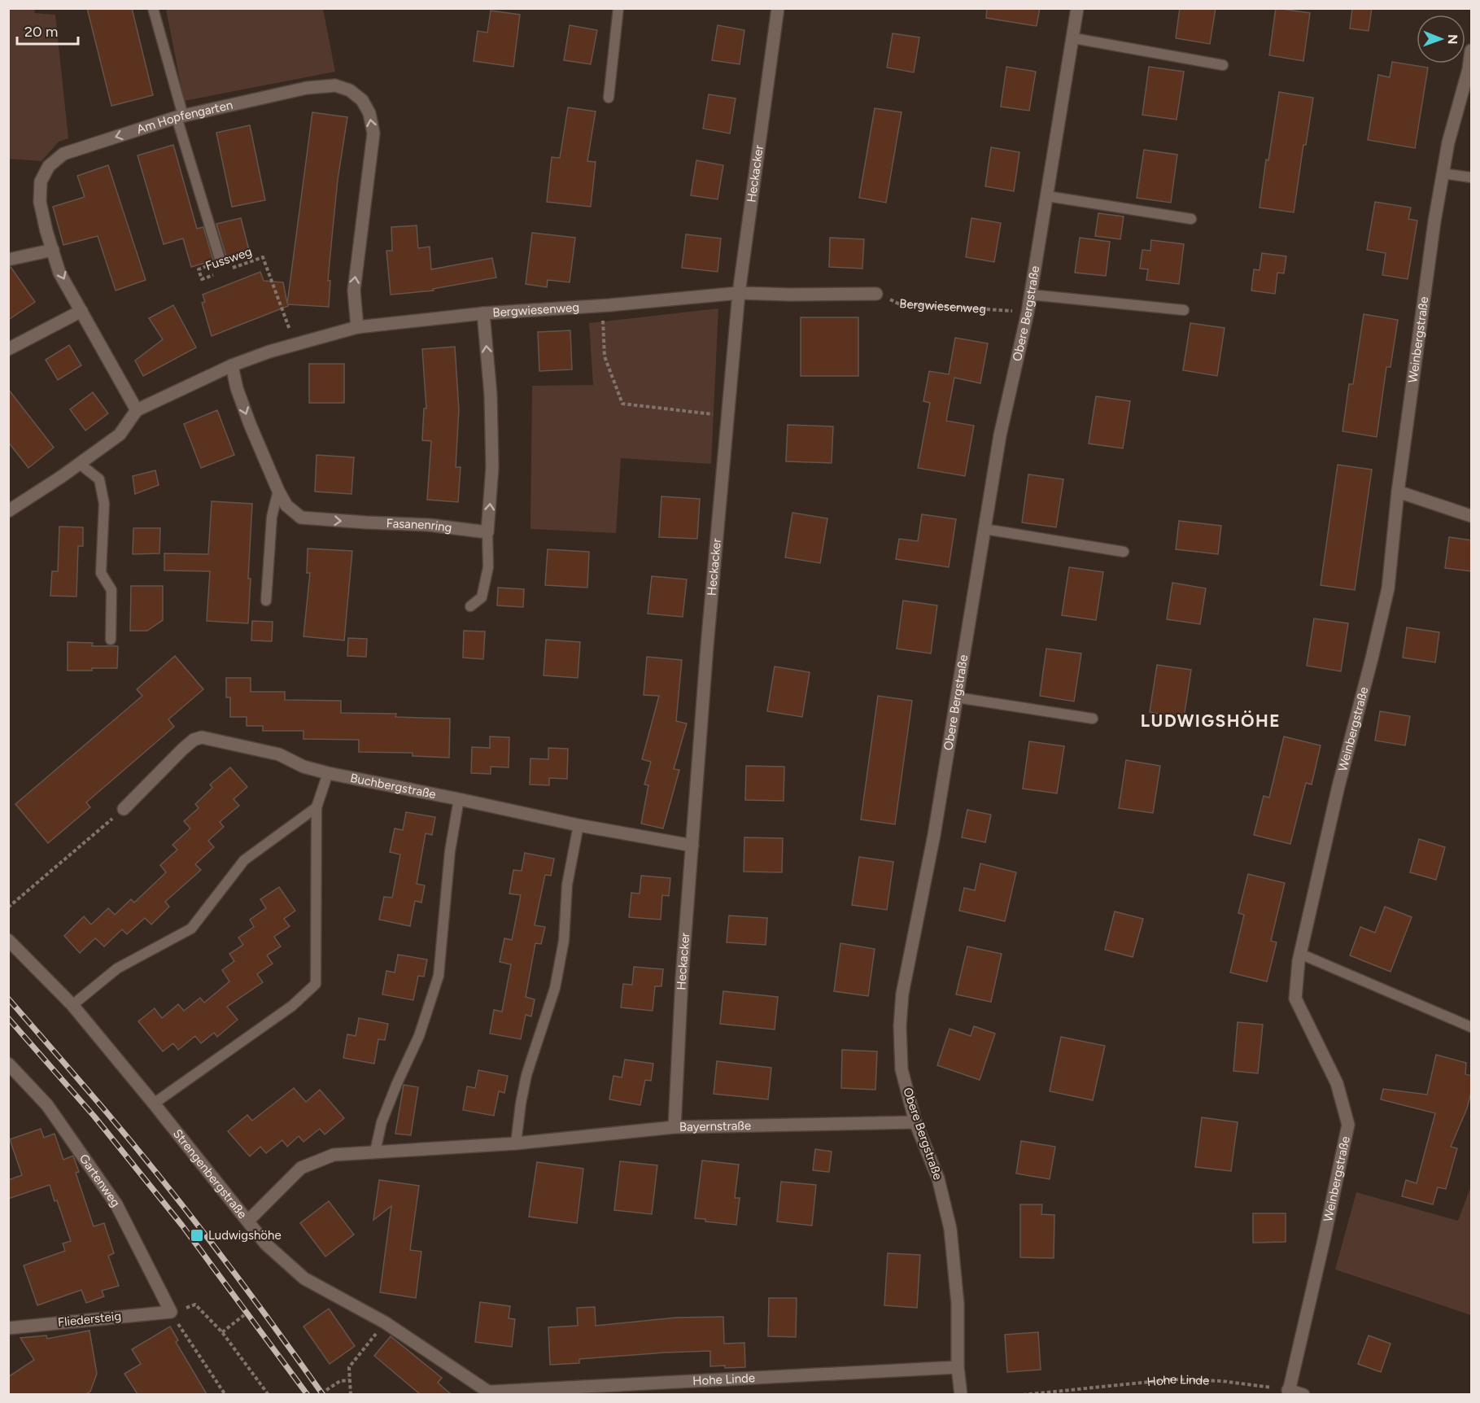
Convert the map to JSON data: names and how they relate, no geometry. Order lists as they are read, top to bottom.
{
  "streets": {
    "street": [
      "Am Hopfengarten",
      "Heckacker",
      "Bergwiesenweg",
      "Obere Bergstraße",
      "Weinbergstraße",
      "Fasanenring",
      "Buchbergstraße",
      "Bayernstraße",
      "Strengenbergstraße",
      "Gartenweg",
      "Fliedersteig",
      "Hohe Linde"
    ],
    "path": ["Fussweg"]
  },
  "crossings": [
    ["Am Hopfengarten", "Bergwiesenweg"],
    ["Heckacker", "Bergwiesenweg"],
    ["Heckacker", "Buchbergstraße"],
    ["Heckacker", "Bayernstraße"],
    ["Fussweg", "Bergwiesenweg"],
    ["Bergwiesenweg", "Obere Bergstraße"],
    ["Bergwiesenweg", "Fasanenring"],
    ["Obere Bergstraße", "Bayernstraße"],
    ["Obere Bergstraße", "Hohe Linde"],
    ["Weinbergstraße", "Hohe Linde"],
    ["Bayernstraße", "Strengenbergstraße"],
    ["Strengenbergstraße", "Hohe Linde"],
    ["Gartenweg", "Fliedersteig"]
  ],
  "one_way": ["Fasanenring"],
  "districts": ["LUDWIGSHÖHE"],
  "places": {
    "transit": ["Ludwigshöhe"]
  },
  "scale_bar": "20 m",
  "north": "right"
}
